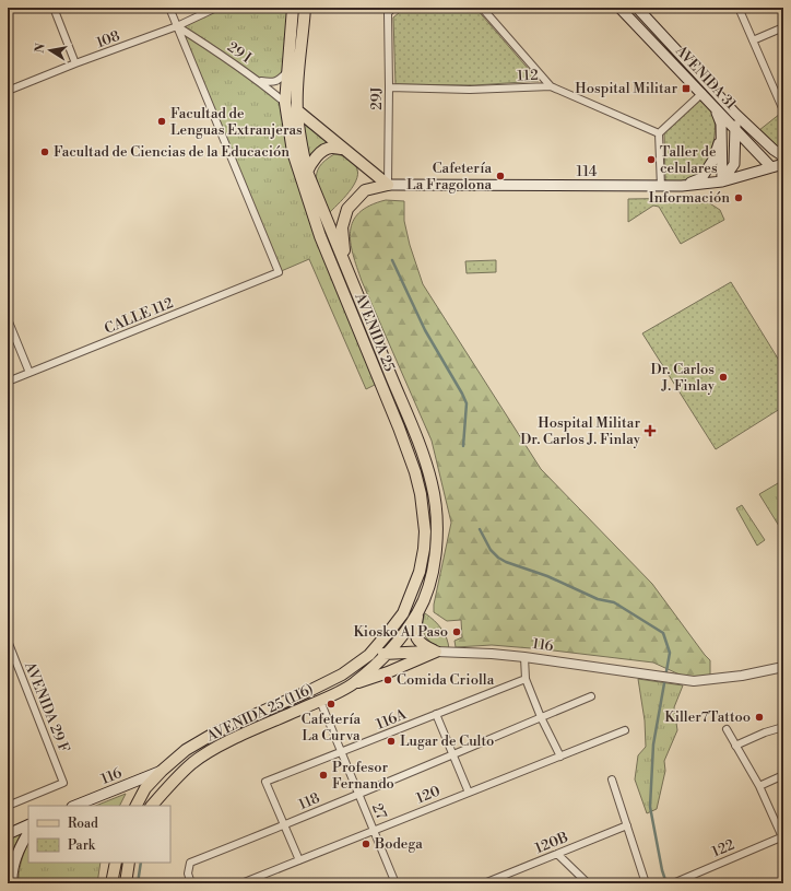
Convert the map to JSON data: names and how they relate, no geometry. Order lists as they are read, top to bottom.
{
  "streets": {
    "main road": [
      "AVENIDA 31",
      "114",
      "AVENIDA 25",
      "116",
      "AVENIDA 25 (116)"
    ],
    "street": [
      "108",
      "29 I",
      "112",
      "29J",
      "CALLE 112",
      "AVENIDA 29 F",
      "116A",
      "120",
      "118",
      "27",
      "120B",
      "122"
    ]
  },
  "crossings": [
    ["108", "29 I"],
    ["108", "CALLE 112"],
    ["29 I", "CALLE 112"],
    ["29 I", "AVENIDA 25"],
    ["112", "29J"],
    ["AVENIDA 31", "114"],
    ["29J", "114"],
    ["AVENIDA 25", "AVENIDA 25 (116)"],
    ["116", "AVENIDA 25 (116)"],
    ["AVENIDA 25 (116)", "27"],
    ["116A", "118"],
    ["116A", "27"],
    ["120", "27"],
    ["118", "27"]
  ],
  "places": {
    "transit": ["Hospital Militar"],
    "other": [
      "Facultad de Lenguas Extranjeras",
      "Facultad de Ciencias de la Educación",
      "Taller de celulares",
      "Cafetería La Fragolona",
      "Información",
      "Dr. Carlos J. Finlay",
      "Kiosko Al Paso",
      "Comida Criolla",
      "Cafetería La Curva",
      "Killer7Tattoo",
      "Lugar de Culto",
      "Profesor Fernando",
      "Bodega"
    ],
    "health": ["Hospital Militar Dr. Carlos J. Finlay"]
  },
  "legend": ["Road", "Park"],
  "north": "left"
}
